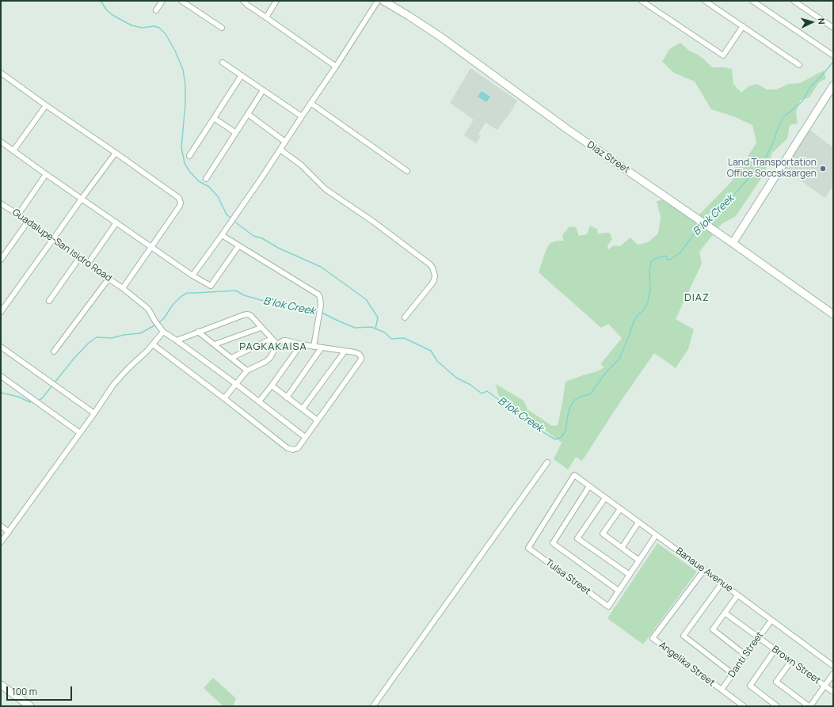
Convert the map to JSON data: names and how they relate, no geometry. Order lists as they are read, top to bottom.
{
  "streets": {
    "main road": ["Diaz Street"],
    "street": [
      "Guadalupe-San Isidro Road",
      "Banaue Avenue",
      "Tulsa Street",
      "Danti Street",
      "Angelika Street",
      "Brown Street"
    ]
  },
  "crossings": [
    ["Banaue Avenue", "Tulsa Street"],
    ["Banaue Avenue", "Danti Street"],
    ["Banaue Avenue", "Angelika Street"],
    ["Danti Street", "Angelika Street"],
    ["Danti Street", "Brown Street"]
  ],
  "districts": ["DIAZ", "PAGKAKAISA"],
  "water": ["B'lok Creek"],
  "places": ["Land Transportation Office Soccsksargen"],
  "scale_bar": "100 m",
  "north": "right"
}
